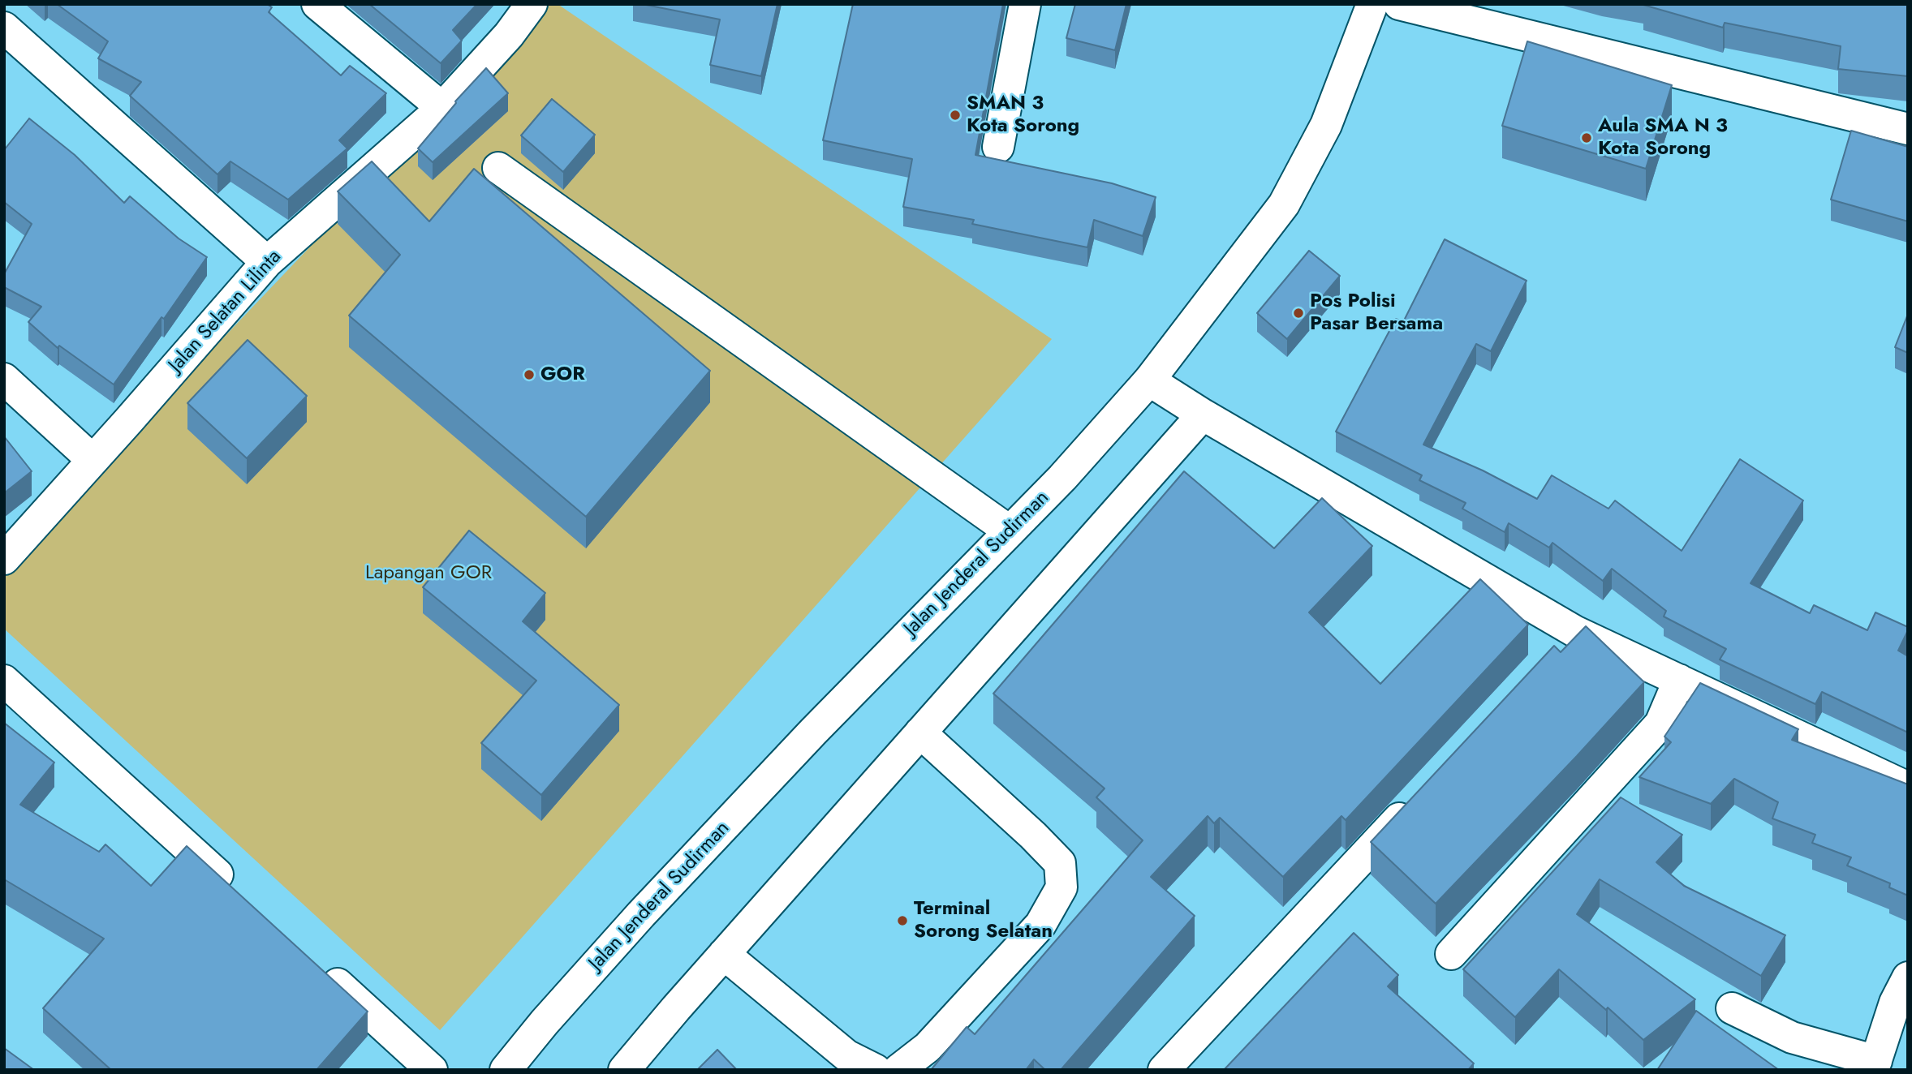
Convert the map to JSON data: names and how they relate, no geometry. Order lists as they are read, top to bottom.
{
  "streets": {
    "street": ["Jalan Selatan Lilinta", "Jalan Jenderal Sudirman"]
  },
  "parks": ["Lapangan GOR"],
  "places": [
    "SMAN 3 Kota Sorong",
    "Aula SMA N 3 Kota Sorong",
    "Pos Polisi Pasar Bersama",
    "GOR",
    "Terminal Sorong Selatan"
  ]
}
